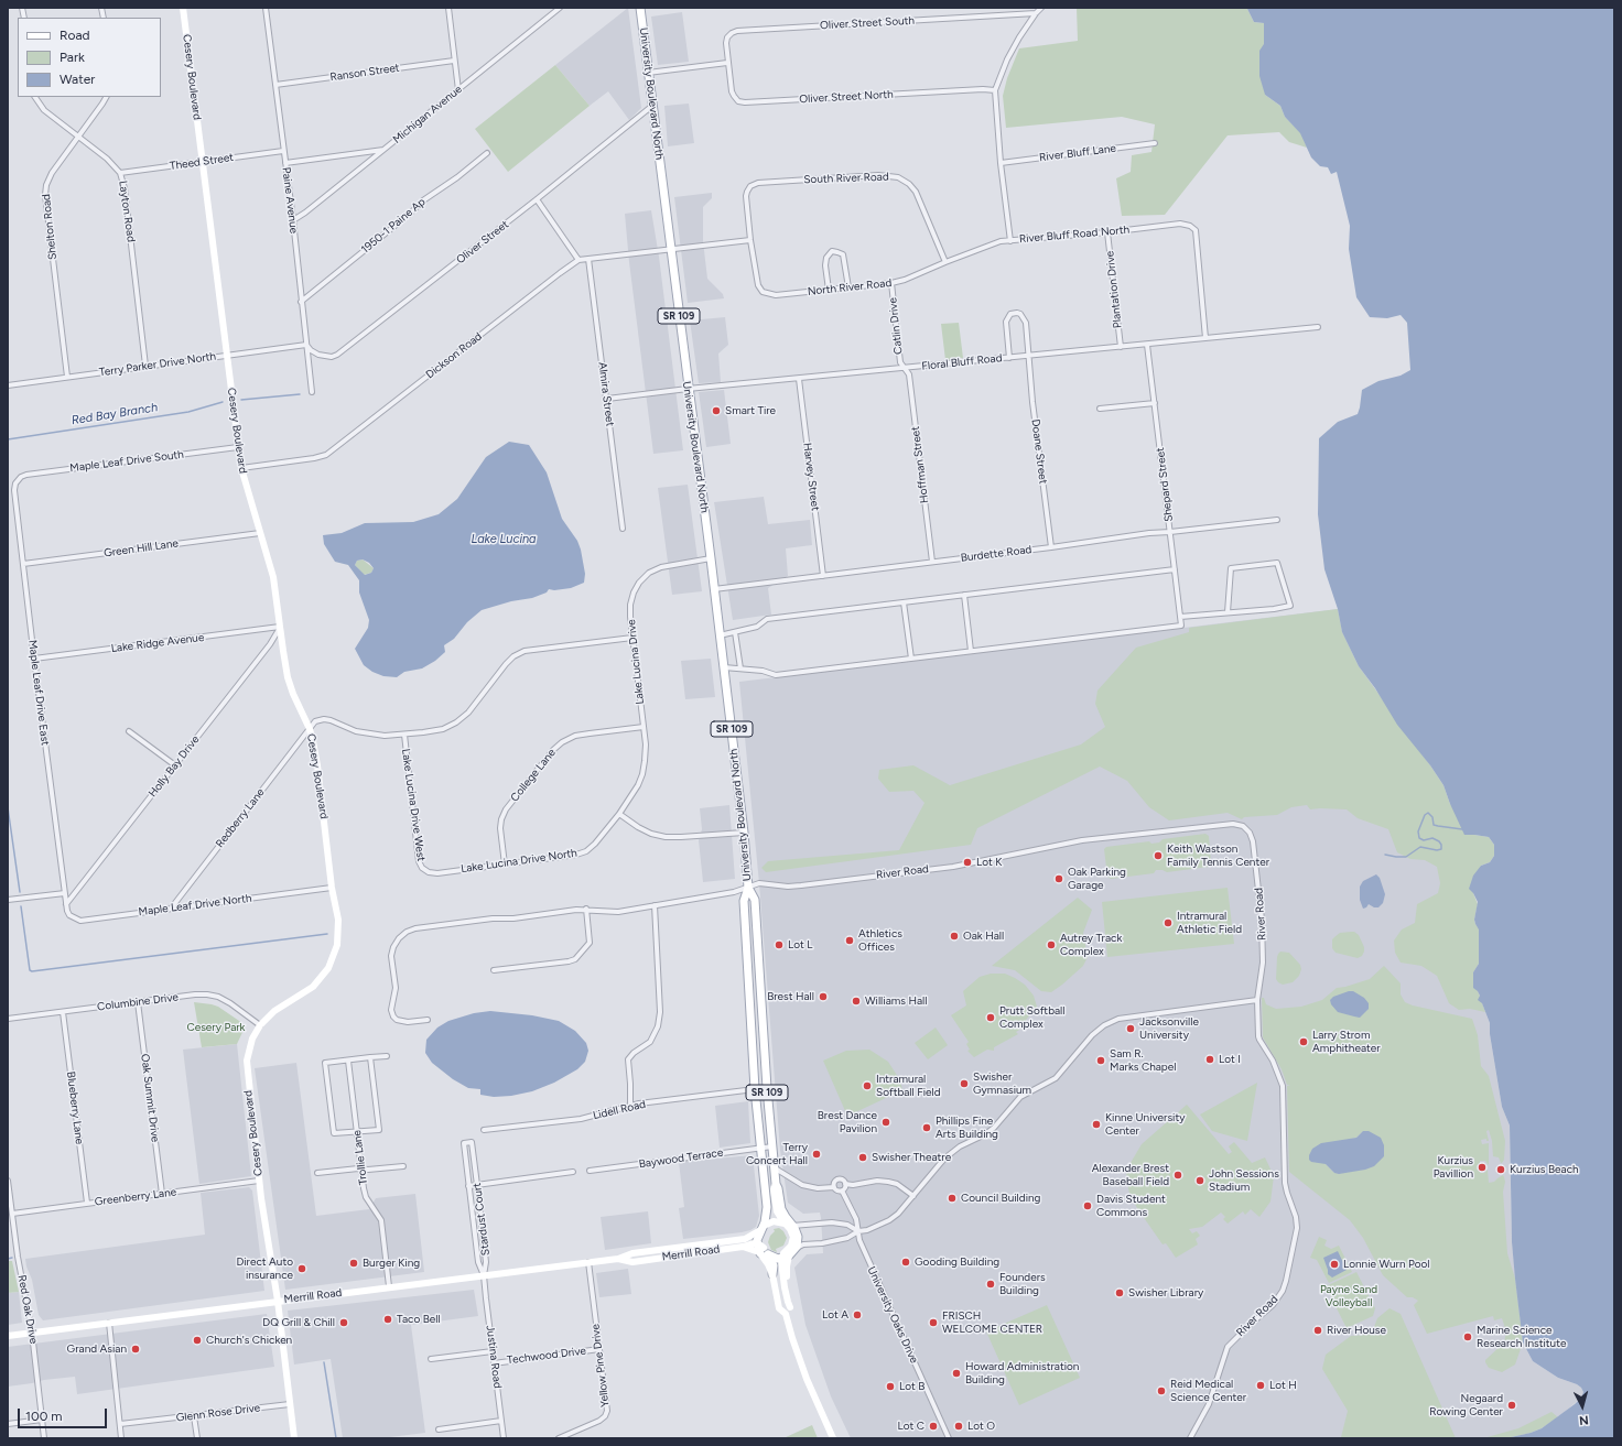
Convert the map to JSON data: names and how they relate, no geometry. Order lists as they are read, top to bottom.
{
  "streets": {
    "main road": [
      "Cesery Boulevard",
      "University Boulevard North",
      "SR 109",
      "Merrill Road"
    ],
    "street": [
      "Oliver Street South",
      "Ranson Street",
      "Oliver Street North",
      "Michigan Avenue",
      "River Bluff Lane",
      "Theed Street",
      "South River Road",
      "Paine Avenue",
      "Layton Road",
      "1950-1 Paine Ap",
      "Shelton Road",
      "River Bluff Road North",
      "Oliver Street",
      "North River Road",
      "Plantation Drive",
      "Catlin Drive",
      "Dickson Road",
      "Floral Bluff Road",
      "Terry Parker Drive North",
      "Almira Street",
      "Doane Street",
      "Maple Leaf Drive South",
      "Hoffman Street",
      "Harvey Street",
      "Shepard Street",
      "Green Hill Lane",
      "Burdette Road",
      "Lake Ridge Avenue",
      "Lake Lucina Drive",
      "Maple Leaf Drive East",
      "Holly Bay Drive",
      "College Lane",
      "Lake Lucina Drive West",
      "Redberry Lane",
      "Lake Lucina Drive North",
      "River Road",
      "Maple Leaf Drive North",
      "Columbine Drive",
      "Oak Summit Drive",
      "Blueberry Lane",
      "Lidell Road",
      "Trollie Lane",
      "Baywood Terrace",
      "Greenberry Lane",
      "Stardust Court",
      "Red Oak Drive",
      "University Oaks Drive",
      "Techwood Drive",
      "Justina Road",
      "Yellow Pine Drive",
      "Glenn Rose Drive"
    ]
  },
  "crossings": [
    ["Oliver Street South", "Oliver Street North"],
    ["Oliver Street South", "River Bluff Road North"],
    ["Ranson Street", "Paine Avenue"],
    ["Cesery Boulevard", "Theed Street"],
    ["Cesery Boulevard", "Dickson Road"],
    ["Cesery Boulevard", "Terry Parker Drive North"],
    ["Cesery Boulevard", "Maple Leaf Drive South"],
    ["Cesery Boulevard", "Green Hill Lane"],
    ["Cesery Boulevard", "Lake Ridge Avenue"],
    ["Cesery Boulevard", "Holly Bay Drive"],
    ["Cesery Boulevard", "Redberry Lane"],
    ["Cesery Boulevard", "Maple Leaf Drive North"],
    ["Cesery Boulevard", "Columbine Drive"],
    ["Cesery Boulevard", "Greenberry Lane"],
    ["Cesery Boulevard", "Merrill Road"],
    ["Cesery Boulevard", "Glenn Rose Drive"],
    ["University Boulevard North", "Oliver Street"],
    ["University Boulevard North", "SR 109"],
    ["University Boulevard North", "Dickson Road"],
    ["University Boulevard North", "Floral Bluff Road"],
    ["University Boulevard North", "Burdette Road"],
    ["University Boulevard North", "Lake Lucina Drive"],
    ["University Boulevard North", "River Road"],
    ["University Boulevard North", "Lidell Road"],
    ["University Boulevard North", "Baywood Terrace"],
    ["University Boulevard North", "Merrill Road"],
    ["Oliver Street North", "River Bluff Road North"],
    ["Michigan Avenue", "Paine Avenue"],
    ["River Bluff Lane", "River Bluff Road North"],
    ["Theed Street", "Paine Avenue"],
    ["Theed Street", "Layton Road"],
    ["South River Road", "North River Road"],
    ["South River Road", "Dickson Road"],
    ["Paine Avenue", "1950-1 Paine Ap"],
    ["Paine Avenue", "Oliver Street"],
    ["Paine Avenue", "Terry Parker Drive North"],
    ["Layton Road", "Shelton Road"],
    ["Layton Road", "Terry Parker Drive North"],
    ["Shelton Road", "Terry Parker Drive North"],
    ["River Bluff Road North", "North River Road"],
    ["River Bluff Road North", "Plantation Drive"],
    ["River Bluff Road North", "Floral Bluff Road"],
    ["Oliver Street", "Terry Parker Drive North"],
    ["North River Road", "Catlin Drive"],
    ["North River Road", "Dickson Road"],
    ["Plantation Drive", "Floral Bluff Road"],
    ["SR 109", "Merrill Road"],
    ["Catlin Drive", "Floral Bluff Road"],
    ["Catlin Drive", "Hoffman Street"],
    ["Dickson Road", "Almira Street"],
    ["Floral Bluff Road", "Almira Street"],
    ["Floral Bluff Road", "Doane Street"],
    ["Floral Bluff Road", "Hoffman Street"],
    ["Floral Bluff Road", "Harvey Street"],
    ["Floral Bluff Road", "Shepard Street"],
    ["Doane Street", "Burdette Road"],
    ["Maple Leaf Drive South", "Maple Leaf Drive East"],
    ["Hoffman Street", "Burdette Road"],
    ["Harvey Street", "Burdette Road"],
    ["Shepard Street", "Burdette Road"],
    ["Green Hill Lane", "Maple Leaf Drive East"],
    ["Lake Ridge Avenue", "Maple Leaf Drive East"],
    ["Lake Ridge Avenue", "Holly Bay Drive"],
    ["Lake Lucina Drive", "College Lane"],
    ["Lake Lucina Drive", "Lake Lucina Drive North"],
    ["Maple Leaf Drive East", "Holly Bay Drive"],
    ["Maple Leaf Drive East", "Maple Leaf Drive North"],
    ["Holly Bay Drive", "Maple Leaf Drive North"],
    ["College Lane", "Lake Lucina Drive North"],
    ["Lake Lucina Drive West", "Lake Lucina Drive North"],
    ["Redberry Lane", "Maple Leaf Drive North"],
    ["Columbine Drive", "Oak Summit Drive"],
    ["Columbine Drive", "Blueberry Lane"],
    ["Oak Summit Drive", "Greenberry Lane"],
    ["Blueberry Lane", "Greenberry Lane"],
    ["Trollie Lane", "Merrill Road"],
    ["Greenberry Lane", "Red Oak Drive"],
    ["Stardust Court", "Merrill Road"],
    ["Stardust Court", "Justina Road"],
    ["Merrill Road", "Red Oak Drive"],
    ["Merrill Road", "Justina Road"],
    ["Merrill Road", "Yellow Pine Drive"],
    ["Techwood Drive", "Justina Road"],
    ["Techwood Drive", "Yellow Pine Drive"]
  ],
  "water": ["Red Bay Branch", "Lake Lucina"],
  "parks": ["Cesery Park", "Payne Sand Volleyball"],
  "places": [
    "Smart Tire",
    "Keith Wastson Family Tennis Center",
    "Lot K",
    "Oak Parking Garage",
    "Intramural Athletic Field",
    "Oak Hall",
    "Athletics Offices",
    "Lot L",
    "Autrey Track Complex",
    "Brest Hall",
    "Williams Hall",
    "Prutt Softball Complex",
    "Jacksonville University",
    "Larry Strom Amphitheater",
    "Lot I",
    "Sam R. Marks Chapel",
    "Swisher Gymnasium",
    "Intramural Softball Field",
    "Brest Dance Pavilion",
    "Kinne University Center",
    "Phillips Fine Arts Building",
    "Terry Concert Hall",
    "Swisher Theatre",
    "Kurzius Pavillion",
    "Kurzius Beach",
    "Alexander Brest Baseball Field",
    "John Sessions Stadium",
    "Council Building",
    "Davis Student Commons",
    "Gooding Building",
    "Burger King",
    "Lonnie Wurn Pool",
    "Direct Auto insurance",
    "Founders Building",
    "Swisher Library",
    "Lot A",
    "Taco Bell",
    "DQ Grill & Chill",
    "FRISCH WELCOME CENTER",
    "River House",
    "Marine Science Research Institute",
    "Church's Chicken",
    "Grand Asian",
    "Howard Administration Building",
    "Lot H",
    "Lot B",
    "Reid Medical Science Center",
    "Negaard Rowing Center",
    "Lot C",
    "Lot O"
  ],
  "legend": ["Road", "Park", "Water"],
  "scale_bar": "100 m",
  "north": "bottom"
}
